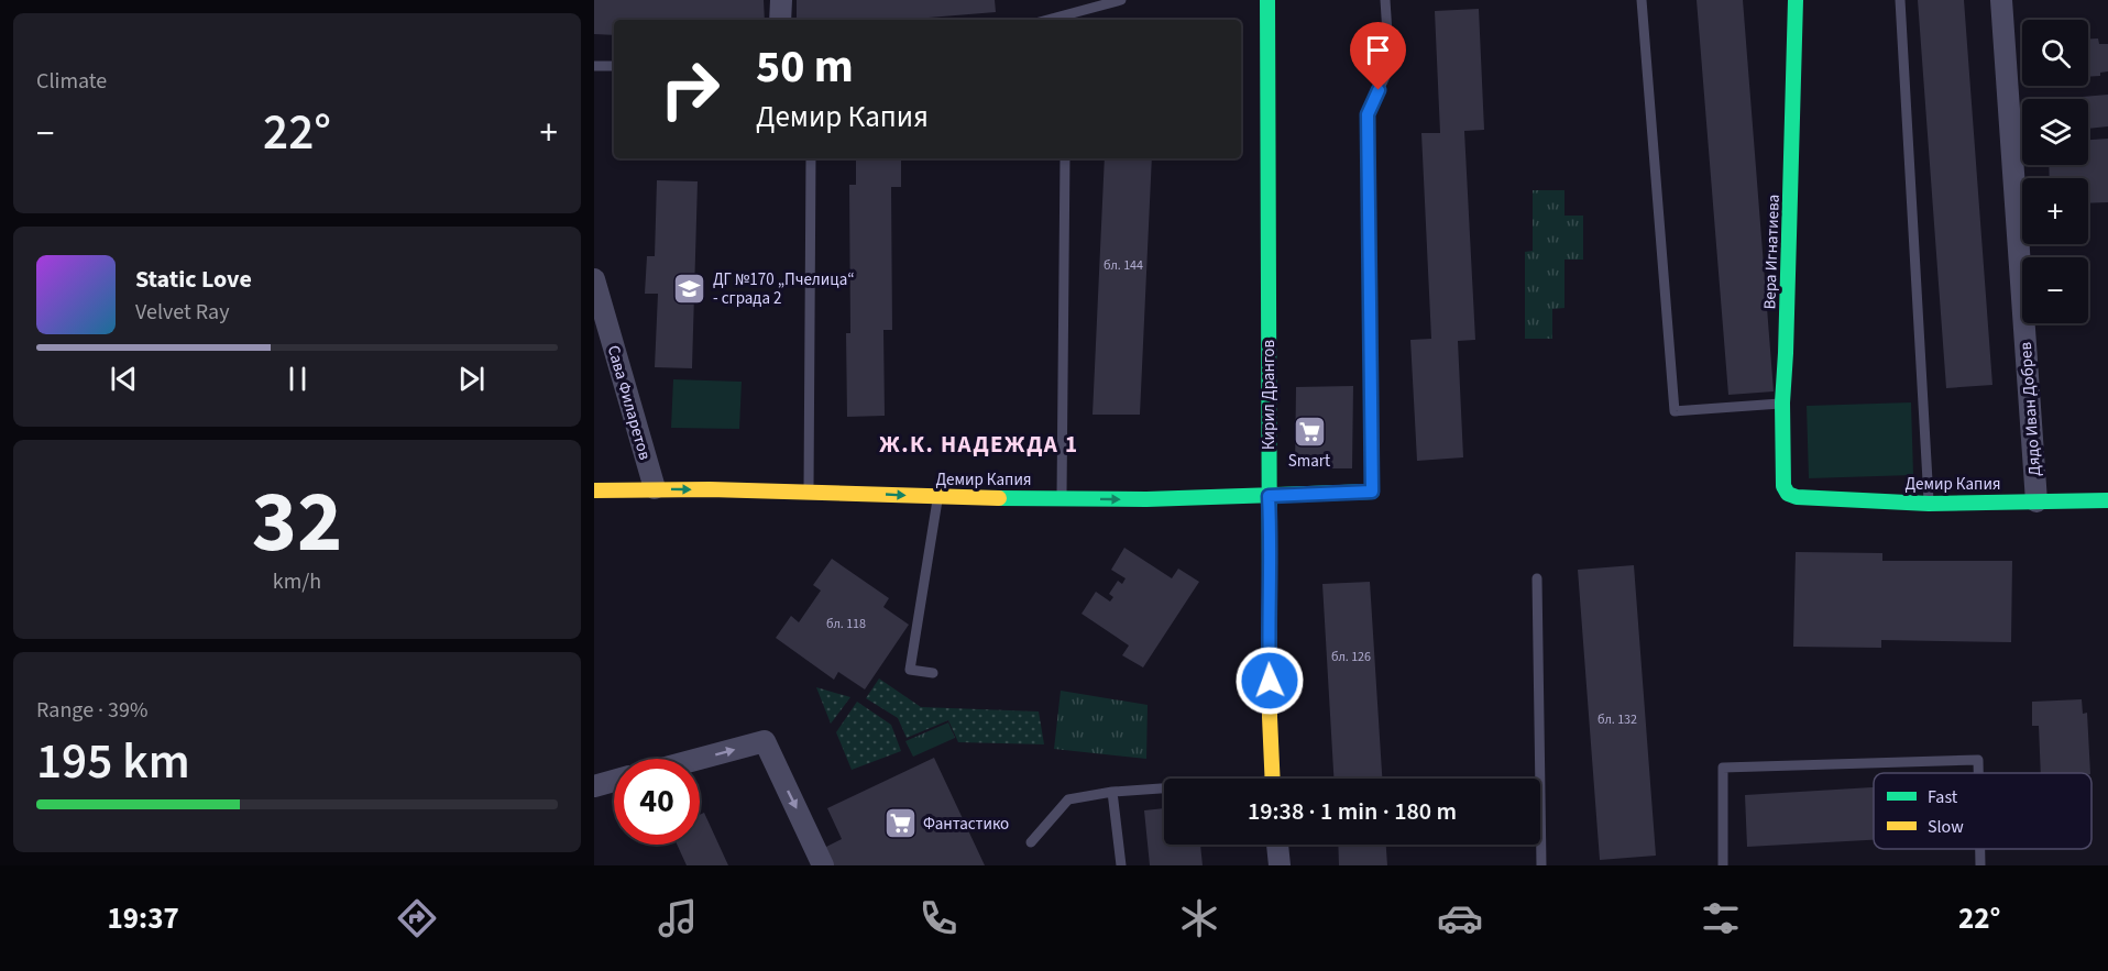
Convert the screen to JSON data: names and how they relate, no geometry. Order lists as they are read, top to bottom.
{
  "streets": {
    "street": [
      "Вера Игнатиева",
      "Кирил Дрангов",
      "Сава Филаретов",
      "Дядо Иван Добрев",
      "Демир Капия"
    ]
  },
  "crossings": [
    ["Вера Игнатиева", "Демир Капия"],
    ["Кирил Дрангов", "Демир Капия"],
    ["Сава Филаретов", "Демир Капия"],
    ["Дядо Иван Добрев", "Демир Капия"]
  ],
  "one_way": ["Демир Капия"],
  "districts": ["Ж.К. НАДЕЖДА 1"],
  "places": {
    "school or university": ["ДГ №170 „Пчелица“ - сграда 2"],
    "supermarket": ["Smart", "Фантастико"]
  },
  "house_numbers": [
    "бл. 144",
    "бл. 118",
    "бл. 126",
    "бл. 132"
  ],
  "legend": ["Fast", "Slow"],
  "page": {
    "tile": [
      "Climate",
      ["32", "km/h"],
      ["Range · 39%", "195 km"]
    ],
    "map_buttons": ["+", "−"],
    "turn": ["50 m", "Демир Капия"],
    "heat": ["−", "22°", "+"],
    "song": ["Static Love", "Velvet Ray"],
    "limit": "40",
    "trip": "19:38 · 1 min · 180 m",
    "tabs": ["19:37", "22°"]
  }
}
